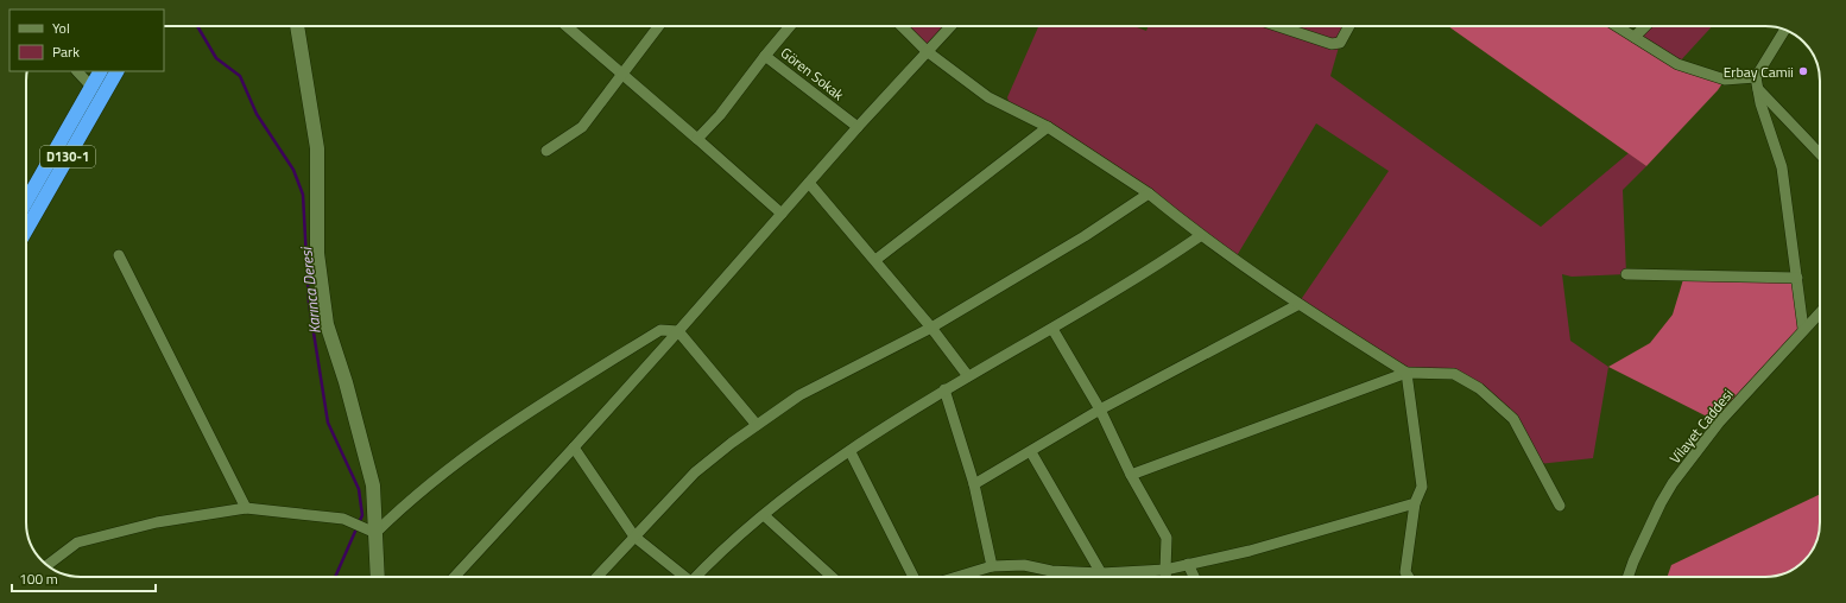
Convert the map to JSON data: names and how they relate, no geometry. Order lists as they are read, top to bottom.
{
  "streets": {
    "highway": ["D130-1"],
    "street": ["Gören Sokak", "Vilayet Caddesi"]
  },
  "water": ["Karınca Deresi"],
  "places": ["Erbay Camii"],
  "legend": ["Yol", "Park"],
  "scale_bar": "100 m"
}
